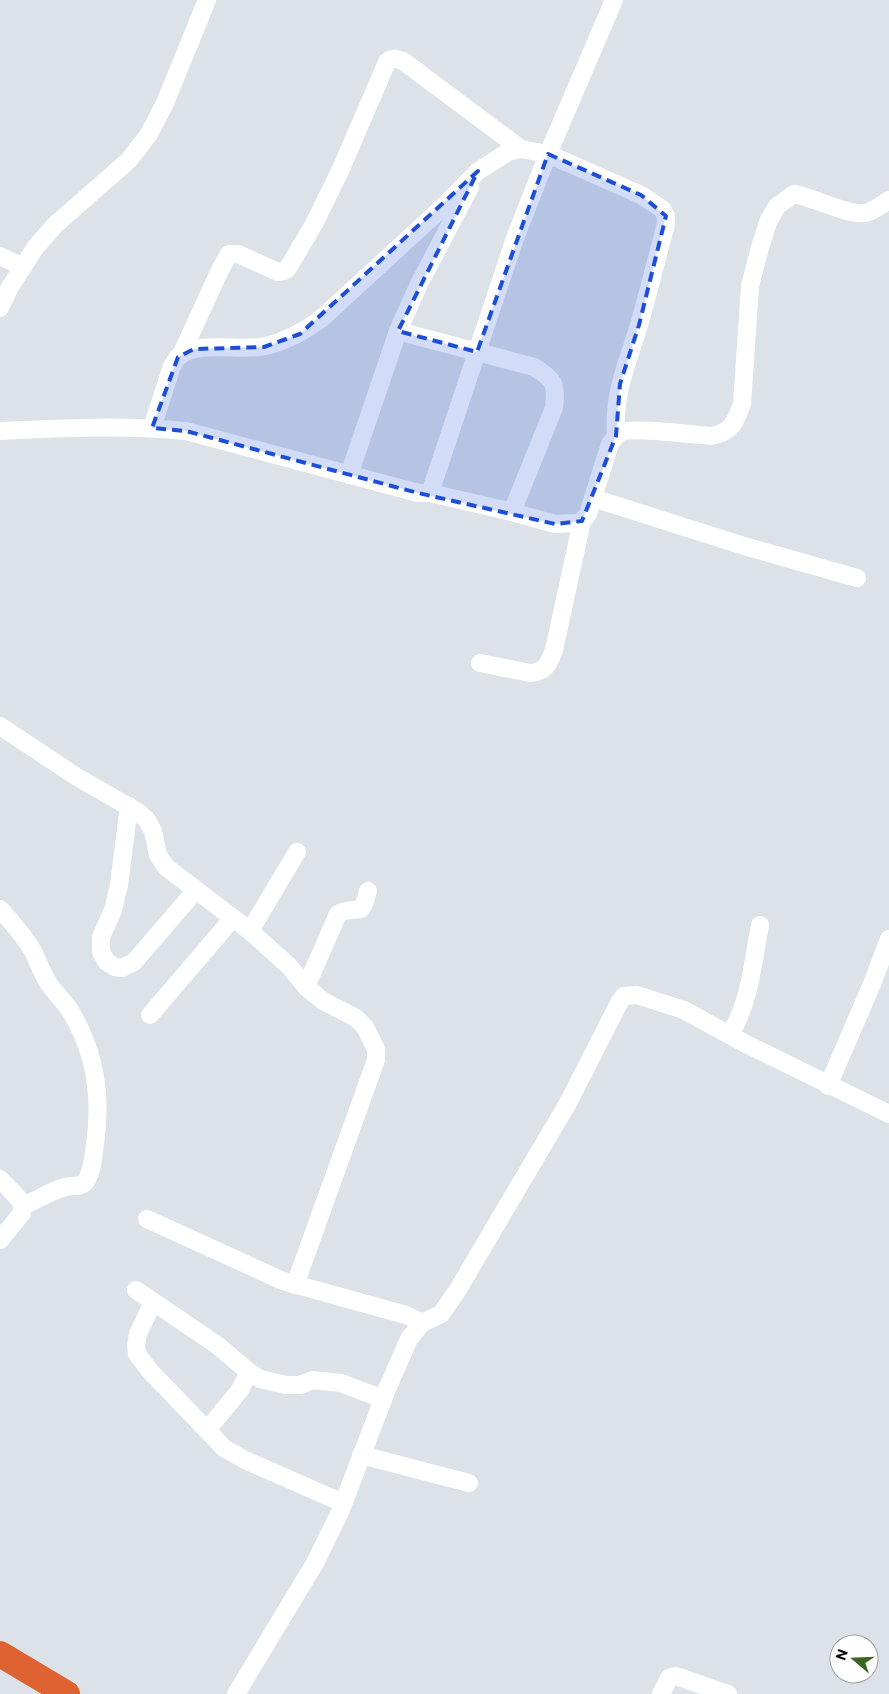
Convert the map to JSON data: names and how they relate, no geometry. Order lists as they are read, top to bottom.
{
  "north": "left"
}
